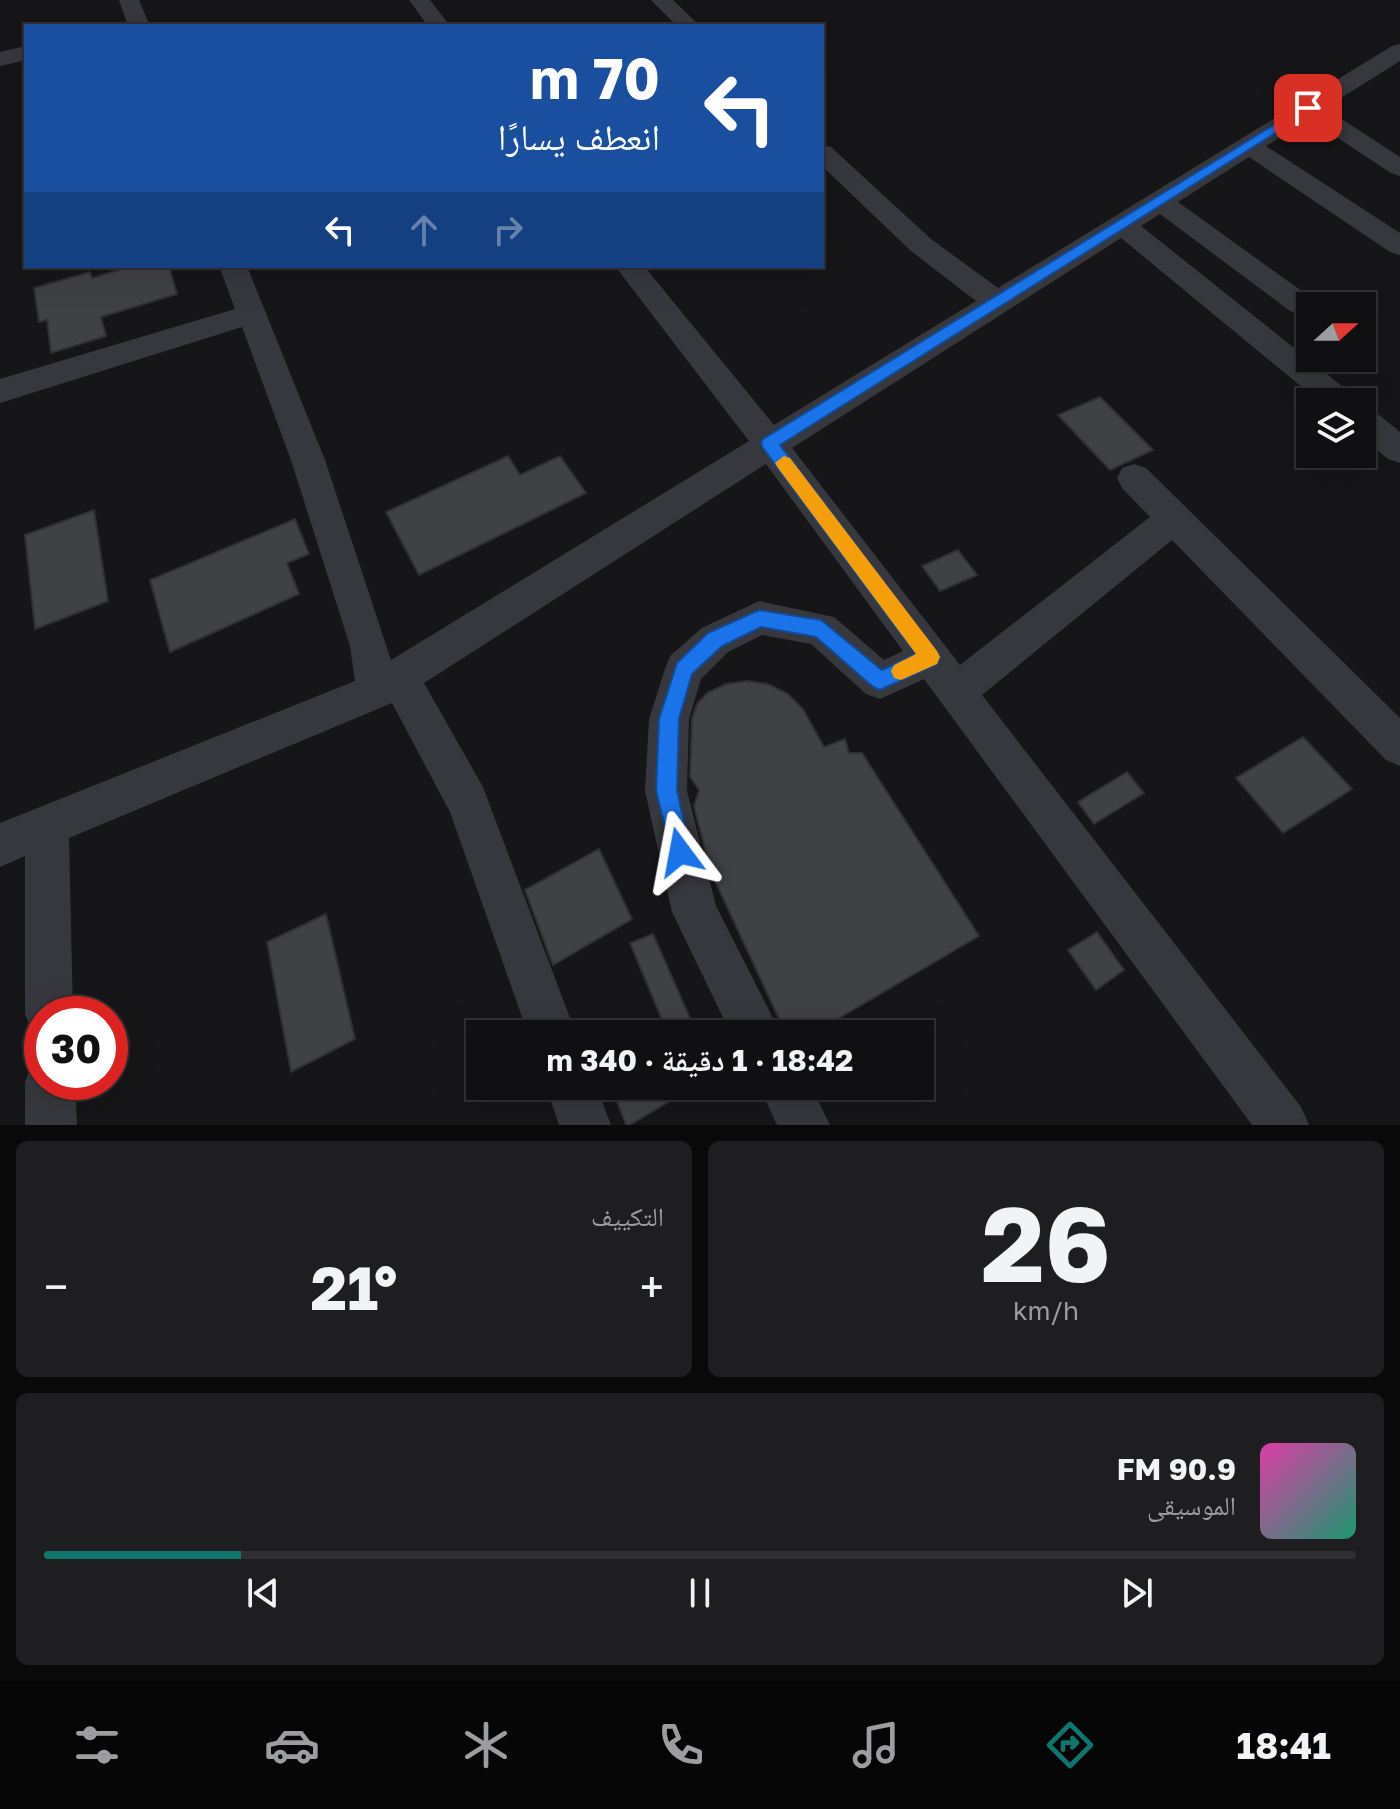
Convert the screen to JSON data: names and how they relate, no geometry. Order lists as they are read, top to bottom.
{
  "north": "right",
  "page": {
    "turn": ["70 m", "انعطف يسارًا"],
    "limit": "30",
    "trip": "18:42 · 1 دقيقة · 340 m",
    "tile": [
      ["26", "km/h"],
      "التكييف"
    ],
    "heat": ["−", "21°", "+"],
    "song": ["90.9 FM", "الموسيقى"],
    "tabs": "18:41"
  }
}
